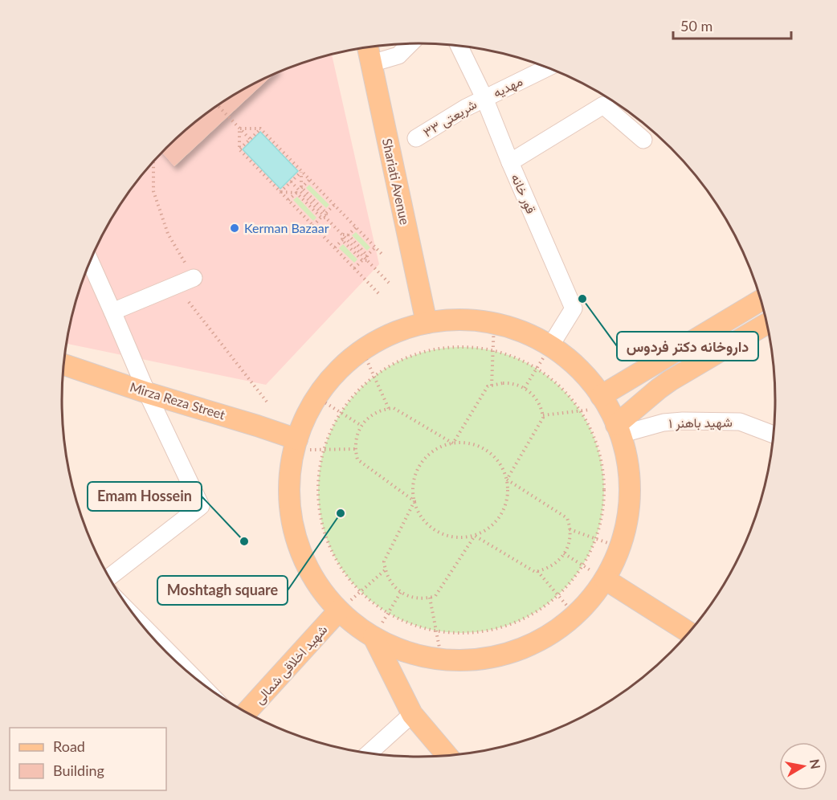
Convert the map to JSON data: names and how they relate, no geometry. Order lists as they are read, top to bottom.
{
  "streets": {
    "main road": ["Shariati Avenue", "Mirza Reza Street", "شهید اخلاقی شمالی"],
    "street": [
      "مهدیه",
      "شریعتی ۳۳",
      "قور خانه",
      "شهید باهنر ۱"
    ]
  },
  "crossings": [
    ["مهدیه", "شریعتی ۳۳"],
    ["مهدیه", "قور خانه"],
    ["شریعتی ۳۳", "قور خانه"]
  ],
  "places": [
    "Kerman Bazaar",
    "داروخانه دکتر فردوس",
    "Moshtagh square",
    "Emam Hossein"
  ],
  "legend": ["Road", "Building"],
  "scale_bar": "50 m",
  "north": "right"
}
